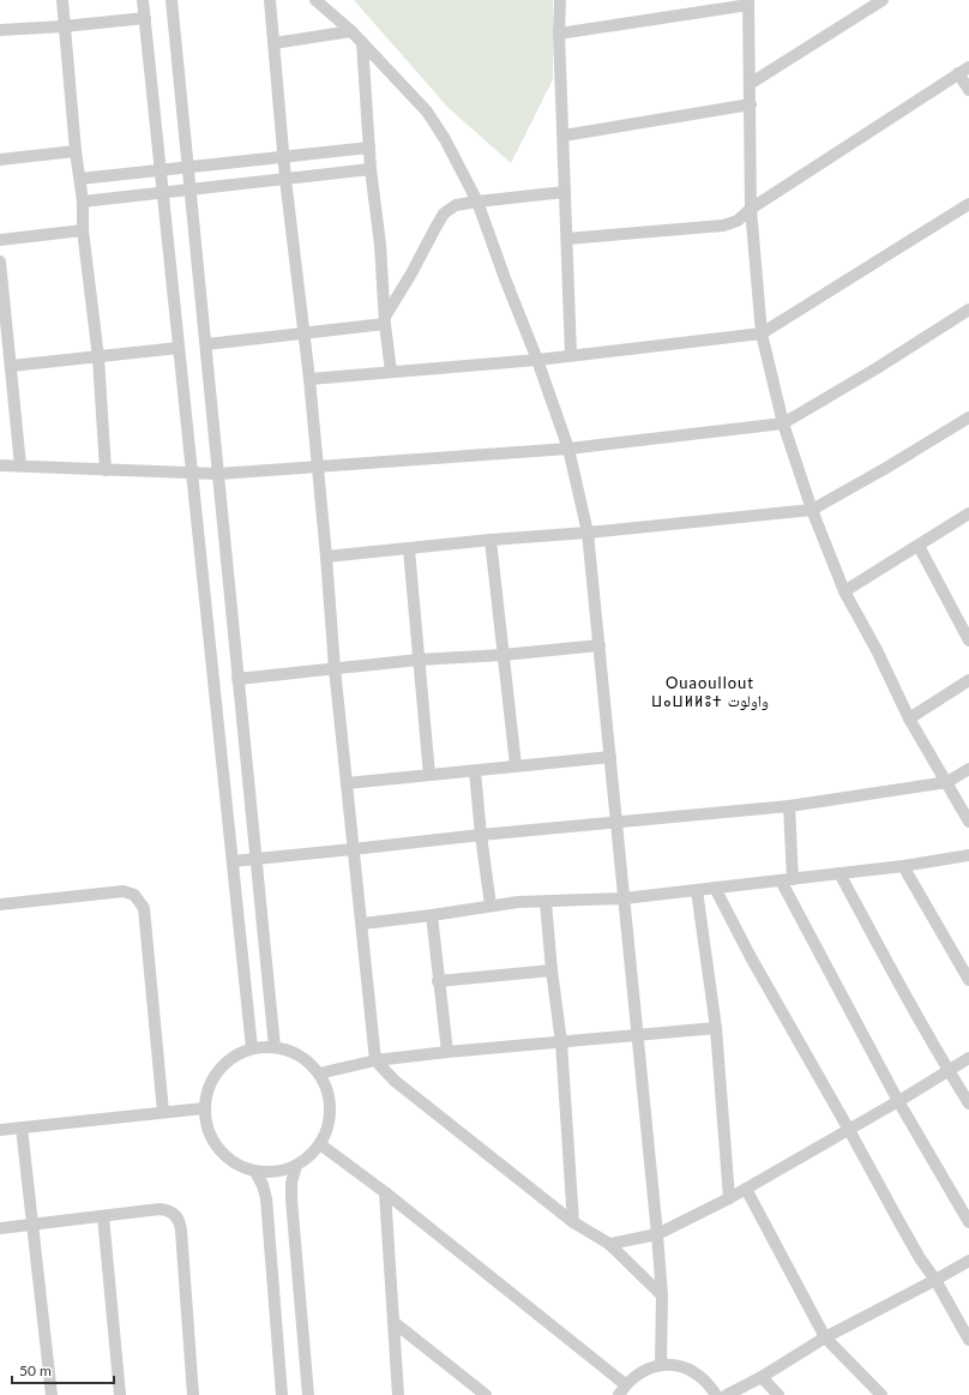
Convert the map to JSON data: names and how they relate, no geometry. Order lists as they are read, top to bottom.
{
  "districts": ["Ouaoullout ⵡⴰⵡⵍⵍⵓⵜ واولوت"],
  "scale_bar": "50 m"
}
